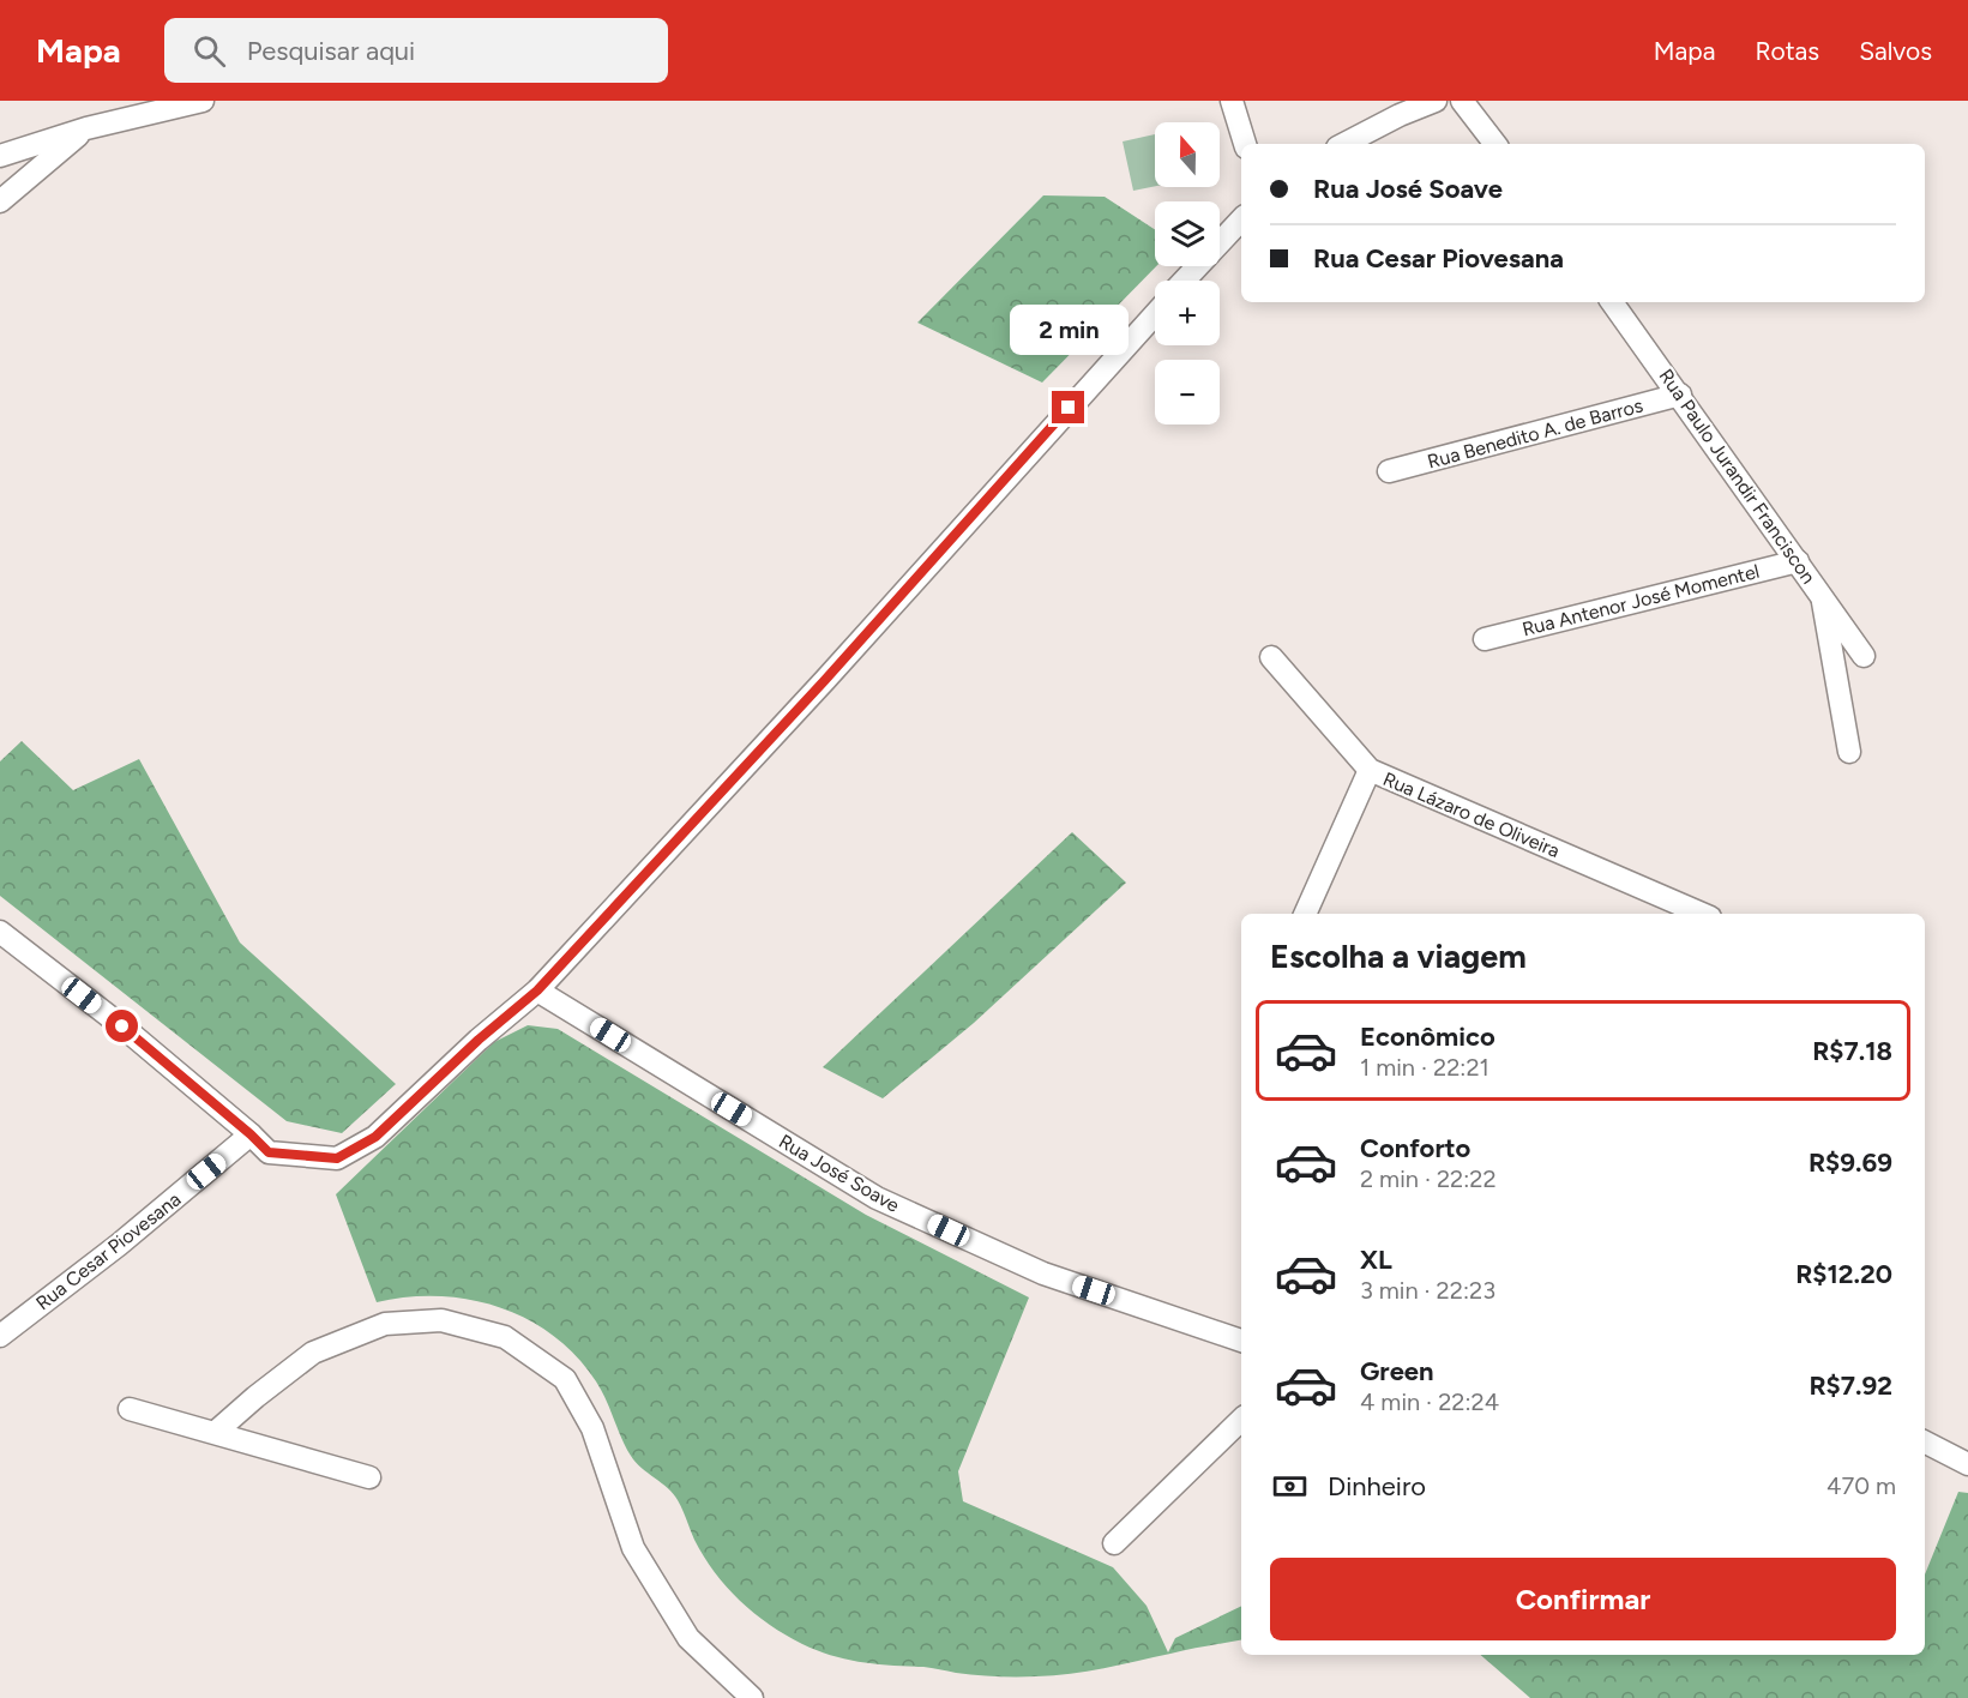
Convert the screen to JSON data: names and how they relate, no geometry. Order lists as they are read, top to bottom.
{
  "streets": {
    "street": [
      "Rua Benedito A. de Barros",
      "Rua Paulo Jurandir Franciscon",
      "Rua Antenor José Momentel",
      "Rua Lázaro de Oliveira",
      "Rua José Soave",
      "Rua Cesar Piovesana"
    ]
  },
  "crossings": [
    ["Rua Benedito A. de Barros", "Rua Paulo Jurandir Franciscon"],
    ["Rua Paulo Jurandir Franciscon", "Rua Antenor José Momentel"]
  ],
  "north": "top",
  "page": {
    "header": "Mapa",
    "search": "Pesquisar aqui",
    "nav": ["Mapa", "Rotas", "Salvos"],
    "map_buttons": ["+", "−"],
    "banner": ["Rua José Soave", "Rua Cesar Piovesana"],
    "bubble": "2 min",
    "heading": "Escolha a viagem",
    "list": [
      {
        "name": "Econômico",
        "note": "1 min · 22:21",
        "value": "R$7.18"
      },
      {
        "name": "Conforto",
        "note": "2 min · 22:22",
        "value": "R$9.69"
      },
      {
        "name": "XL",
        "note": "3 min · 22:23",
        "value": "R$12.20"
      },
      {
        "name": "Green",
        "note": "4 min · 22:24",
        "value": "R$7.92"
      }
    ],
    "pay": ["Dinheiro", "470 m"],
    "buttons": "Confirmar"
  }
}
